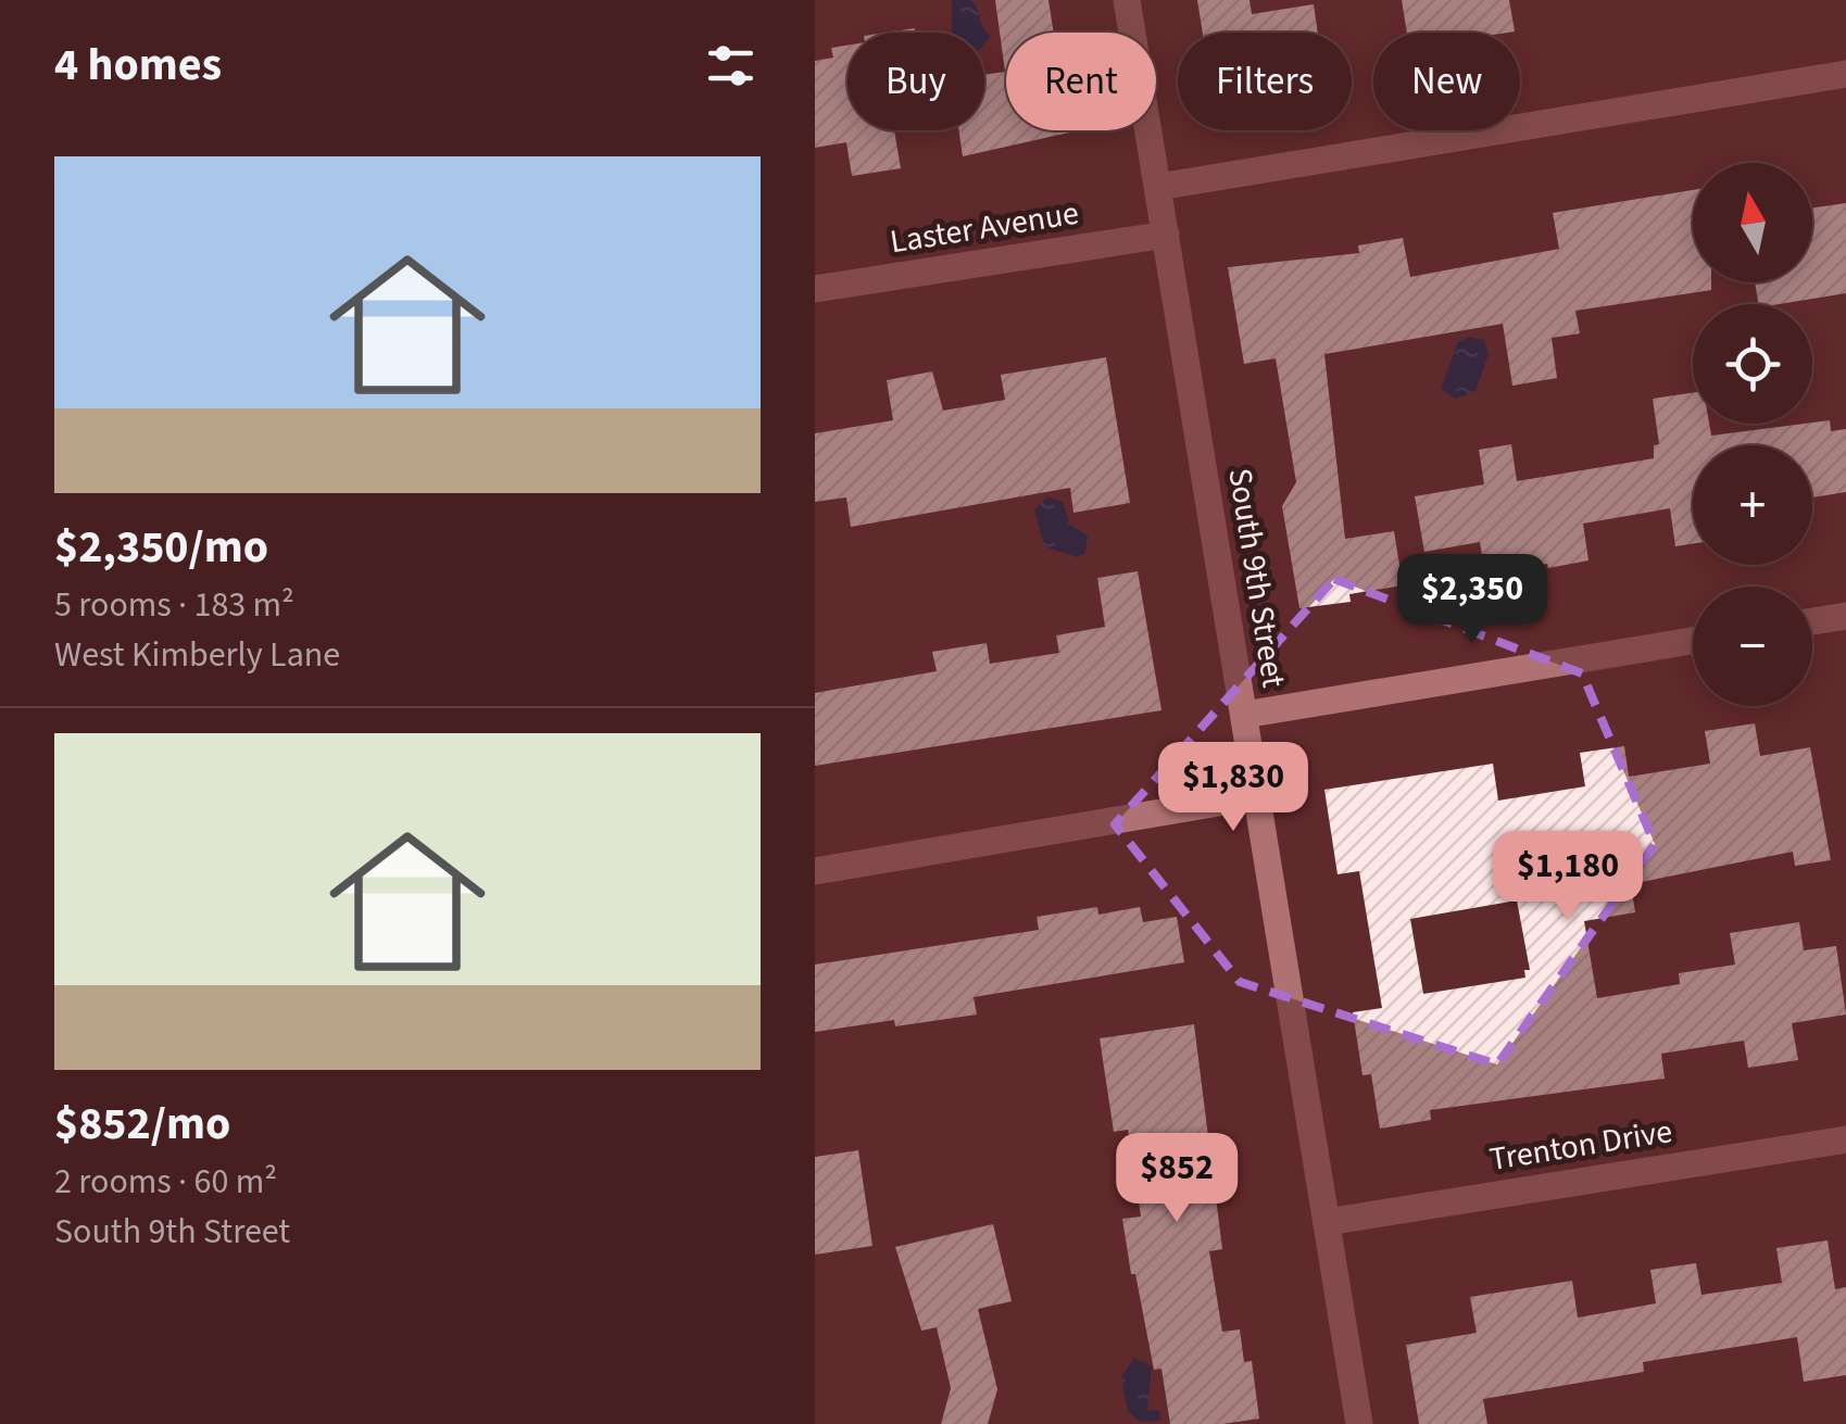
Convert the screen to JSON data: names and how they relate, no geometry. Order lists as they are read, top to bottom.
{
  "streets": {
    "street": ["Laster Avenue", "South 9th Street", "Trenton Drive"]
  },
  "crossings": [
    ["Laster Avenue", "South 9th Street"],
    ["South 9th Street", "Trenton Drive"]
  ],
  "north": "top",
  "page": {
    "heading": "4 homes",
    "chip": [
      "Buy",
      "Rent",
      "Filters",
      "New"
    ],
    "list": [
      {
        "name": "$2,350/mo",
        "note": "5 rooms · 183 m² · West Kimberly Lane"
      },
      {
        "name": "$852/mo",
        "note": "2 rooms · 60 m² · South 9th Street"
      }
    ],
    "map_buttons": ["+", "−"],
    "price": [
      "$2,350",
      "$1,830",
      "$1,180",
      "$852"
    ]
  }
}
